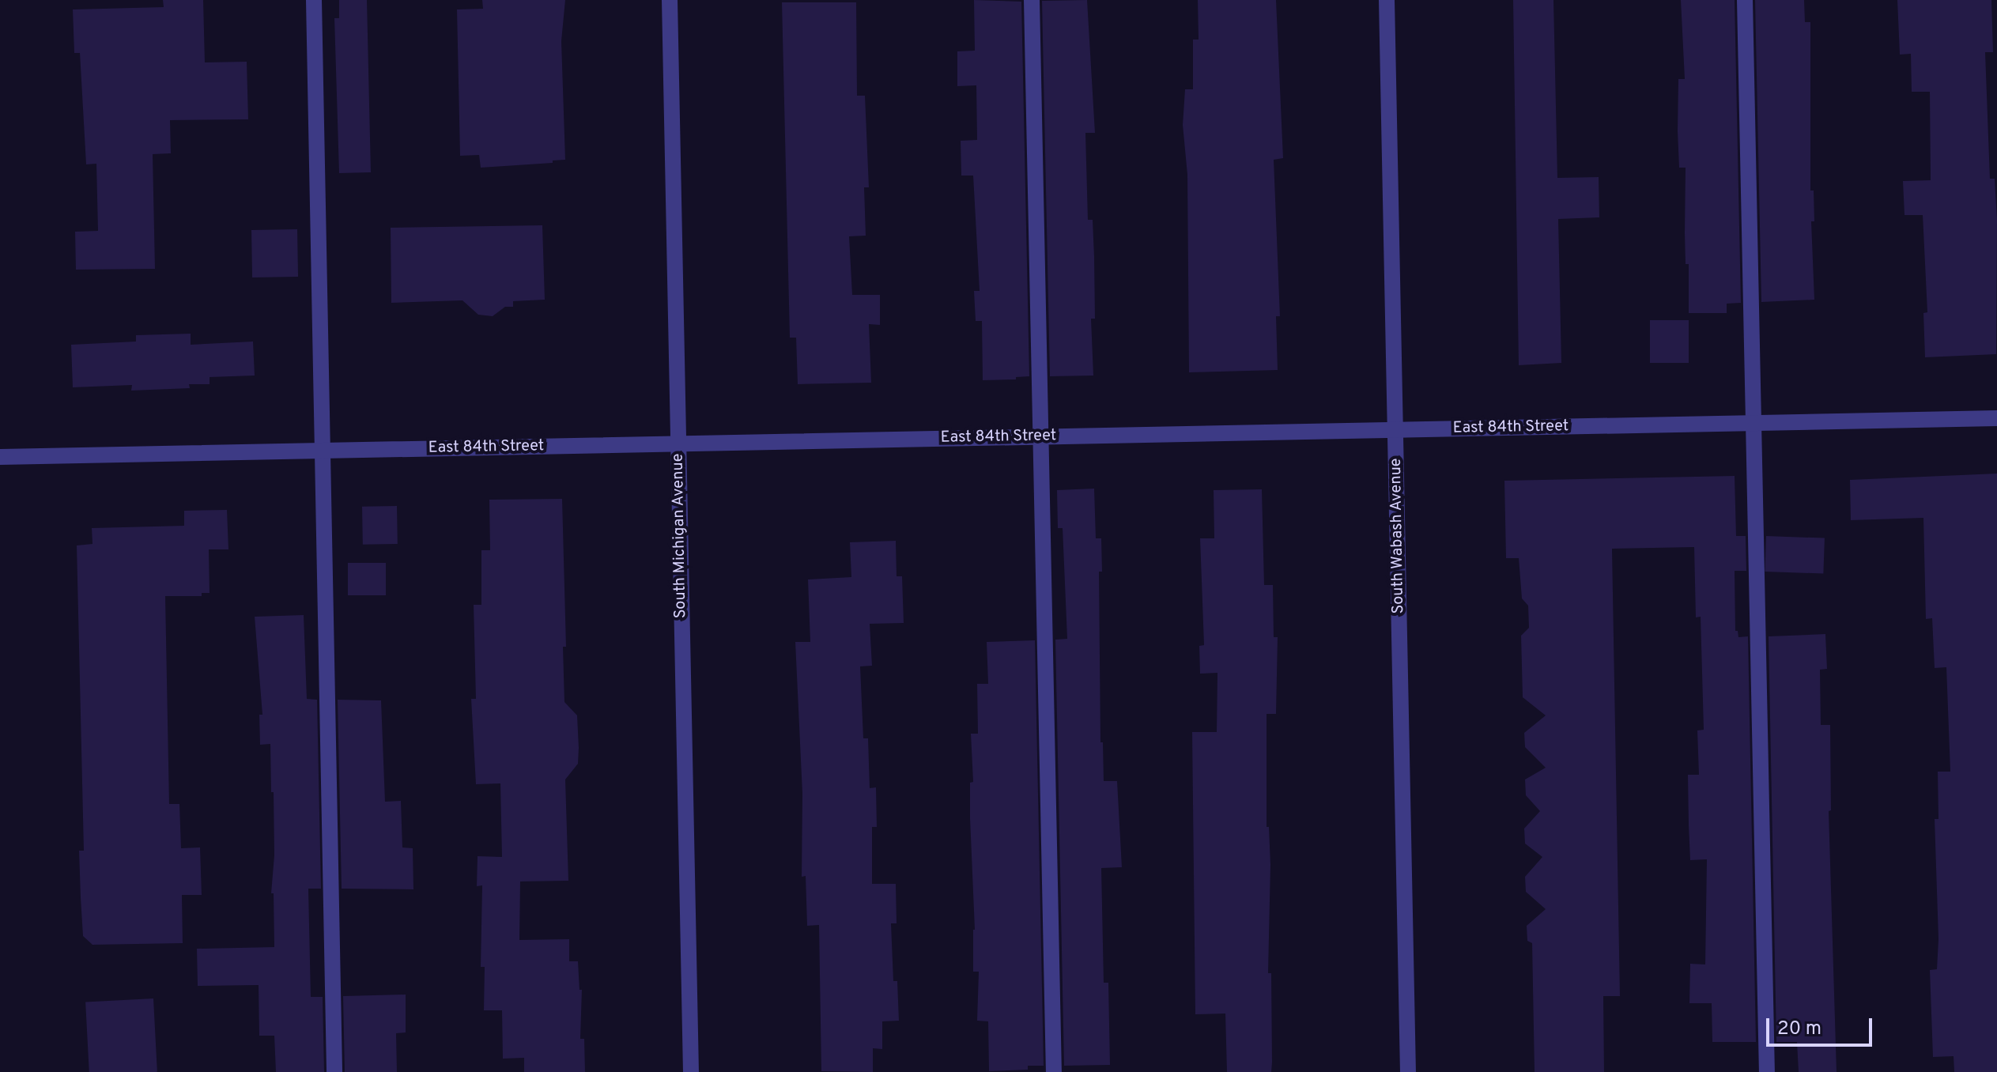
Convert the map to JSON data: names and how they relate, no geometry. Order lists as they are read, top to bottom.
{
  "streets": {
    "street": ["East 84th Street", "South Michigan Avenue", "South Wabash Avenue"]
  },
  "crossings": [
    ["East 84th Street", "South Michigan Avenue"],
    ["East 84th Street", "South Wabash Avenue"]
  ],
  "scale_bar": "20 m"
}
